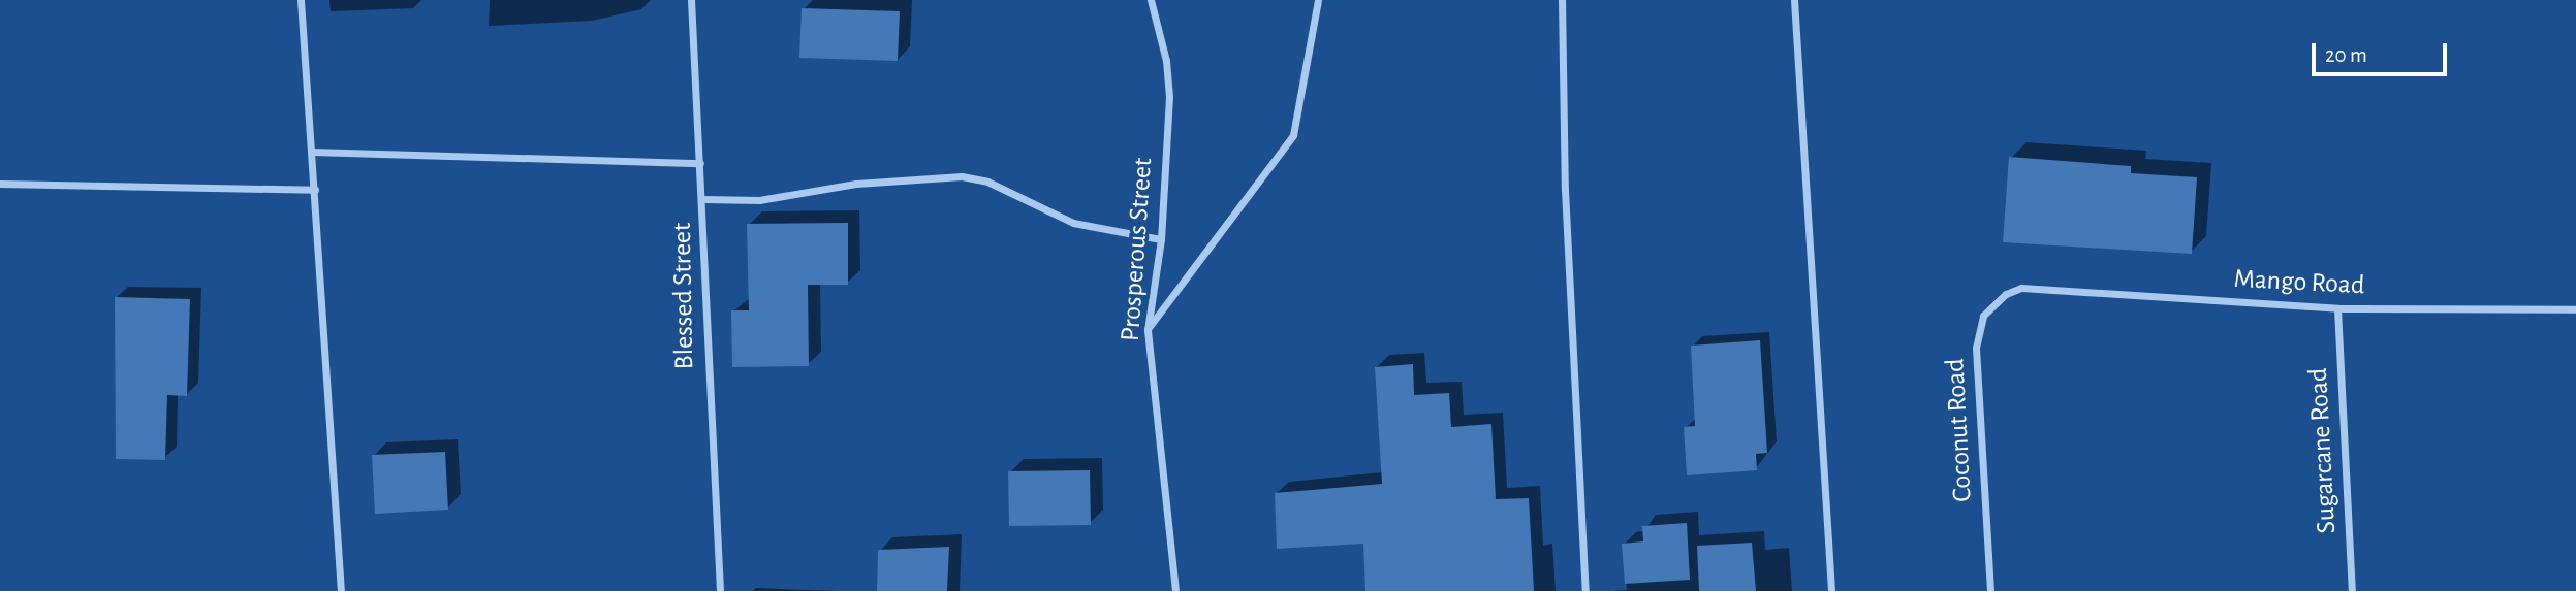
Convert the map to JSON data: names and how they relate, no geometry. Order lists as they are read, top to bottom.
{
  "streets": {
    "street": [
      "Prosperous Street",
      "Mango Road",
      "Blessed Street",
      "Coconut Road",
      "Sugarcane Road"
    ]
  },
  "crossings": [
    ["Mango Road", "Coconut Road"],
    ["Mango Road", "Sugarcane Road"]
  ],
  "scale_bar": "20 m"
}
